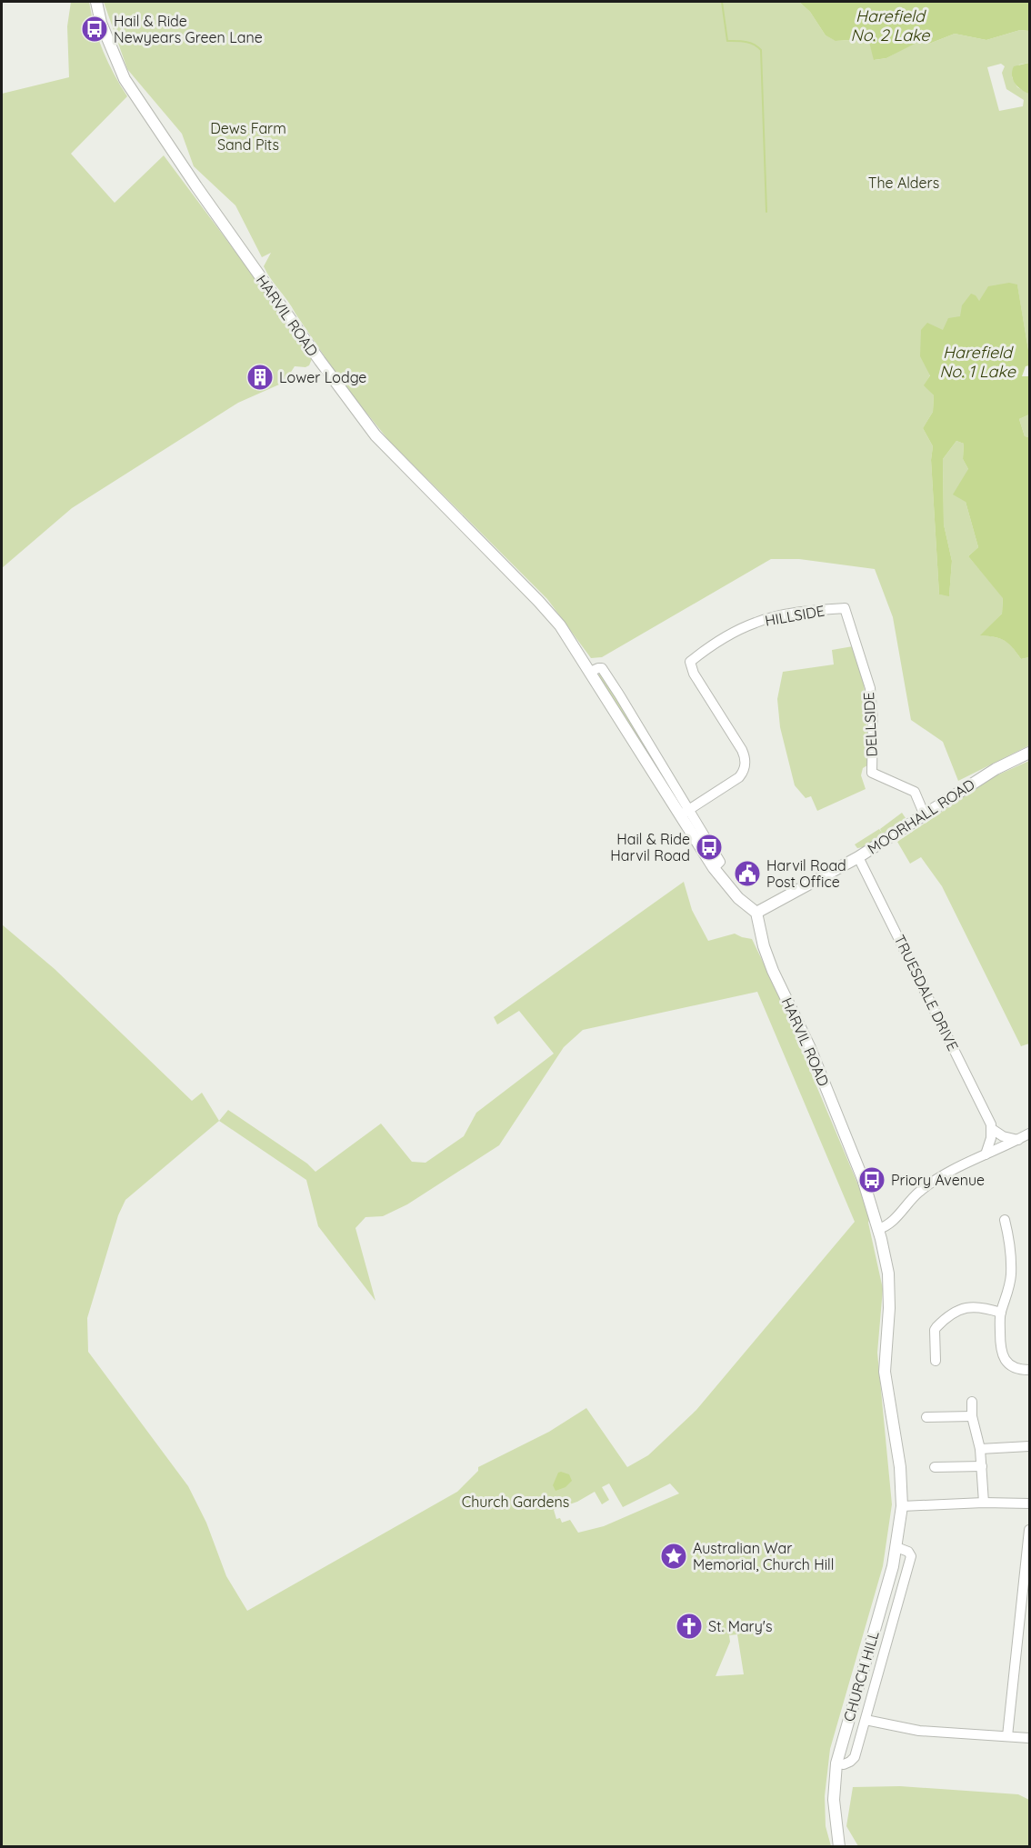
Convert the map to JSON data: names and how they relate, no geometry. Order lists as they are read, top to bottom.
{
  "streets": {
    "street": [
      "HARVIL ROAD",
      "HILLSIDE",
      "DELLSIDE",
      "MOORHALL ROAD",
      "TRUESDALE DRIVE",
      "CHURCH HILL"
    ]
  },
  "crossings": [
    ["HARVIL ROAD", "HILLSIDE"],
    ["HARVIL ROAD", "MOORHALL ROAD"],
    ["HARVIL ROAD", "CHURCH HILL"],
    ["HILLSIDE", "DELLSIDE"],
    ["DELLSIDE", "MOORHALL ROAD"],
    ["MOORHALL ROAD", "TRUESDALE DRIVE"]
  ],
  "water": ["Harefield No. 2 Lake", "Harefield No. 1 Lake"],
  "parks": ["Dews Farm Sand Pits", "The Alders", "Church Gardens"],
  "places": {
    "bus stop": ["Hail & Ride Newyears Green Lane", "Hail & Ride Harvil Road", "Priory Avenue"],
    "building": ["Lower Lodge"],
    "public building": ["Harvil Road Post Office"],
    "place": ["Australian War Memorial, Church Hill"],
    "church": ["St. Mary's"]
  }
}
